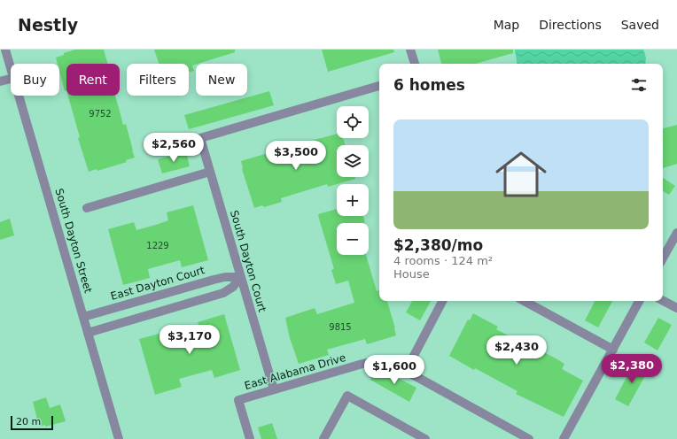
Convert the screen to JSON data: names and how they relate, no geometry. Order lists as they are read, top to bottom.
{
  "streets": {
    "street": [
      "South Dayton Street",
      "South Dayton Court",
      "East Dayton Court",
      "East Alabama Drive"
    ]
  },
  "crossings": [
    ["South Dayton Street", "East Dayton Court"],
    ["South Dayton Court", "East Dayton Court"],
    ["South Dayton Court", "East Alabama Drive"]
  ],
  "house_numbers": ["9752", "1229", "9815"],
  "scale_bar": "20 m",
  "page": {
    "header": "Nestly",
    "nav": ["Map", "Directions", "Saved"],
    "chip": [
      "Buy",
      "Rent",
      "Filters",
      "New"
    ],
    "heading": "6 homes",
    "map_buttons": ["+", "−"],
    "list": [
      {
        "name": "$2,380/mo",
        "note": "4 rooms · 124 m² · House"
      }
    ],
    "price": [
      "$2,560",
      "$3,500",
      "$3,170",
      "$2,430",
      "$2,380",
      "$1,600"
    ],
    "scale": "20 m"
  }
}
